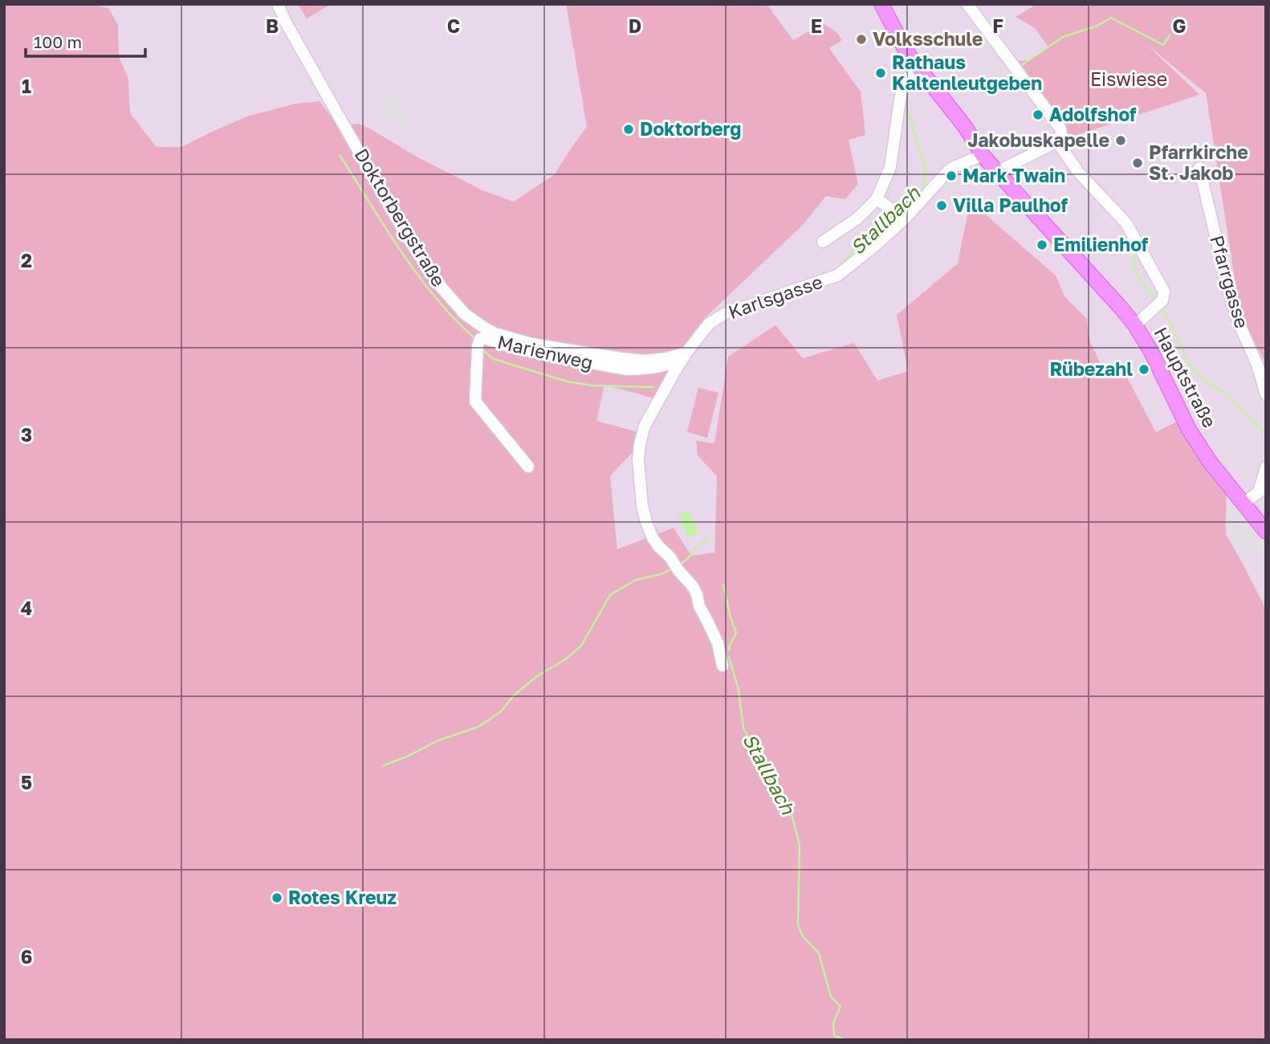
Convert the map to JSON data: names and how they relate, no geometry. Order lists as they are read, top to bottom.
{
  "streets": {
    "main road": ["Hauptstraße"],
    "street": [
      "Doktorbergstraße",
      "Pfarrgasse",
      "Karlsgasse",
      "Marienweg"
    ]
  },
  "crossings": [
    ["Doktorbergstraße", "Karlsgasse"],
    ["Doktorbergstraße", "Marienweg"],
    ["Karlsgasse", "Marienweg"],
    ["Karlsgasse", "Hauptstraße"]
  ],
  "water": ["Stallbach"],
  "parks": ["Eiswiese"],
  "places": [
    "Volksschule",
    "Rathaus Kaltenleutgeben",
    "Adolfshof",
    "Doktorberg",
    "Jakobuskapelle",
    "Pfarrkirche St. Jakob",
    "Mark Twain",
    "Villa Paulhof",
    "Emilienhof",
    "Rübezahl",
    "Rotes Kreuz"
  ],
  "scale_bar": "100 m",
  "grid": {
    "columns": [
      "B",
      "C",
      "D",
      "E",
      "F",
      "G"
    ],
    "rows": [
      "1",
      "2",
      "3",
      "4",
      "5",
      "6"
    ]
  }
}
